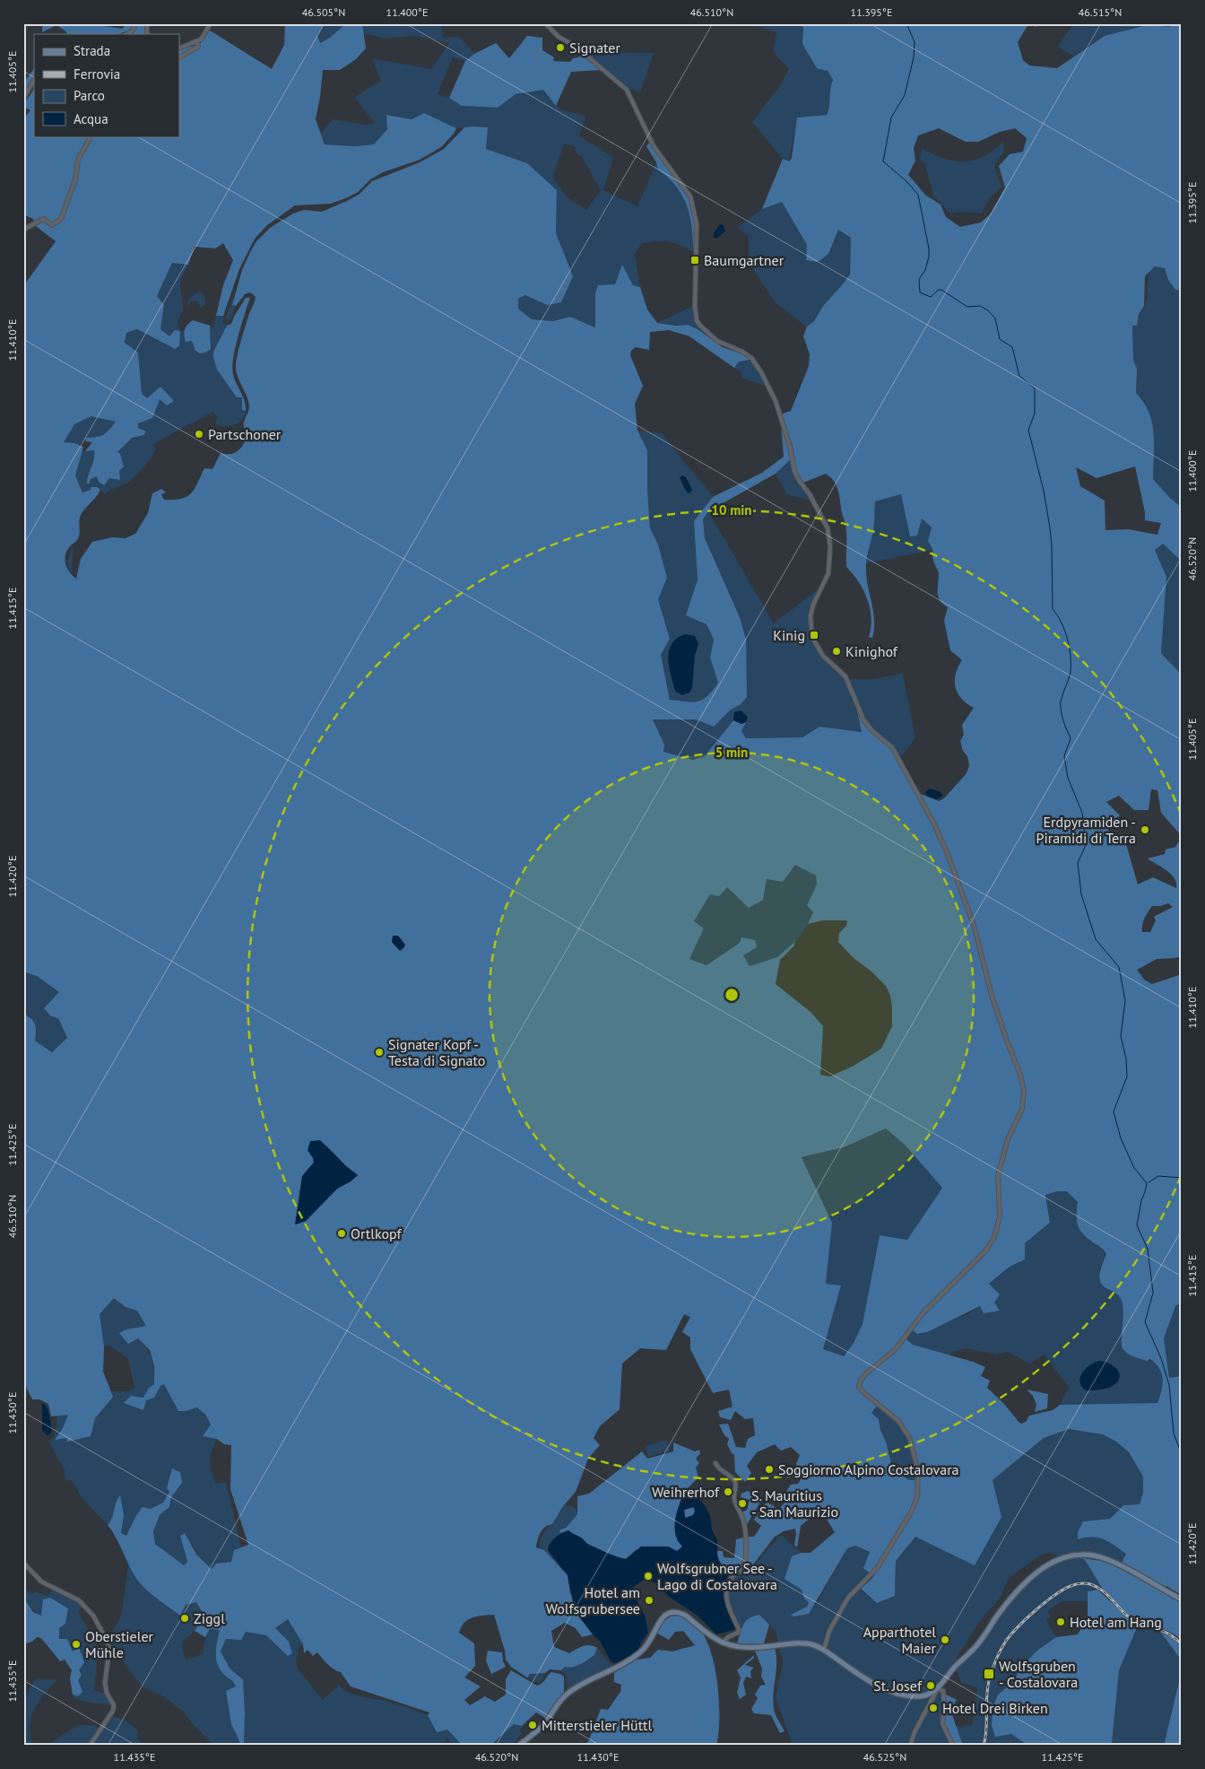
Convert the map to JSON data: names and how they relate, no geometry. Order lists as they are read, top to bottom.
{
  "places": {
    "other": [
      "Signater",
      "Partschoner",
      "Kinighof",
      "Erdpyramiden - Piramidi di Terra",
      "Signater Kopf - Testa di Signato",
      "Ortlkopf",
      "Soggiorno Alpino Costalovara",
      "Weihrerhof",
      "S. Mauritius - San Maurizio",
      "Wolfsgrubner See - Lago di Costalovara",
      "Hotel am Wolfsgrubersee",
      "Ziggl",
      "Hotel am Hang",
      "Apparthotel Maier",
      "Oberstieler Mühle",
      "St. Josef",
      "Hotel Drei Birken",
      "Mitterstieler Hüttl"
    ],
    "transit": ["Baumgartner", "Kinig", "Wolfsgruben - Costalovara"]
  },
  "legend": [
    "Strada",
    "Ferrovia",
    "Parco",
    "Acqua"
  ],
  "coordinates": [
    "46.505°N",
    "11.400°E",
    "46.510°N",
    "11.395°E",
    "46.515°N",
    "11.405°E",
    "11.410°E",
    "46.520°N",
    "11.415°E",
    "11.420°E",
    "11.425°E",
    "11.430°E",
    "11.435°E",
    "46.525°N"
  ],
  "rings": ["10 min", "5 min"]
}
